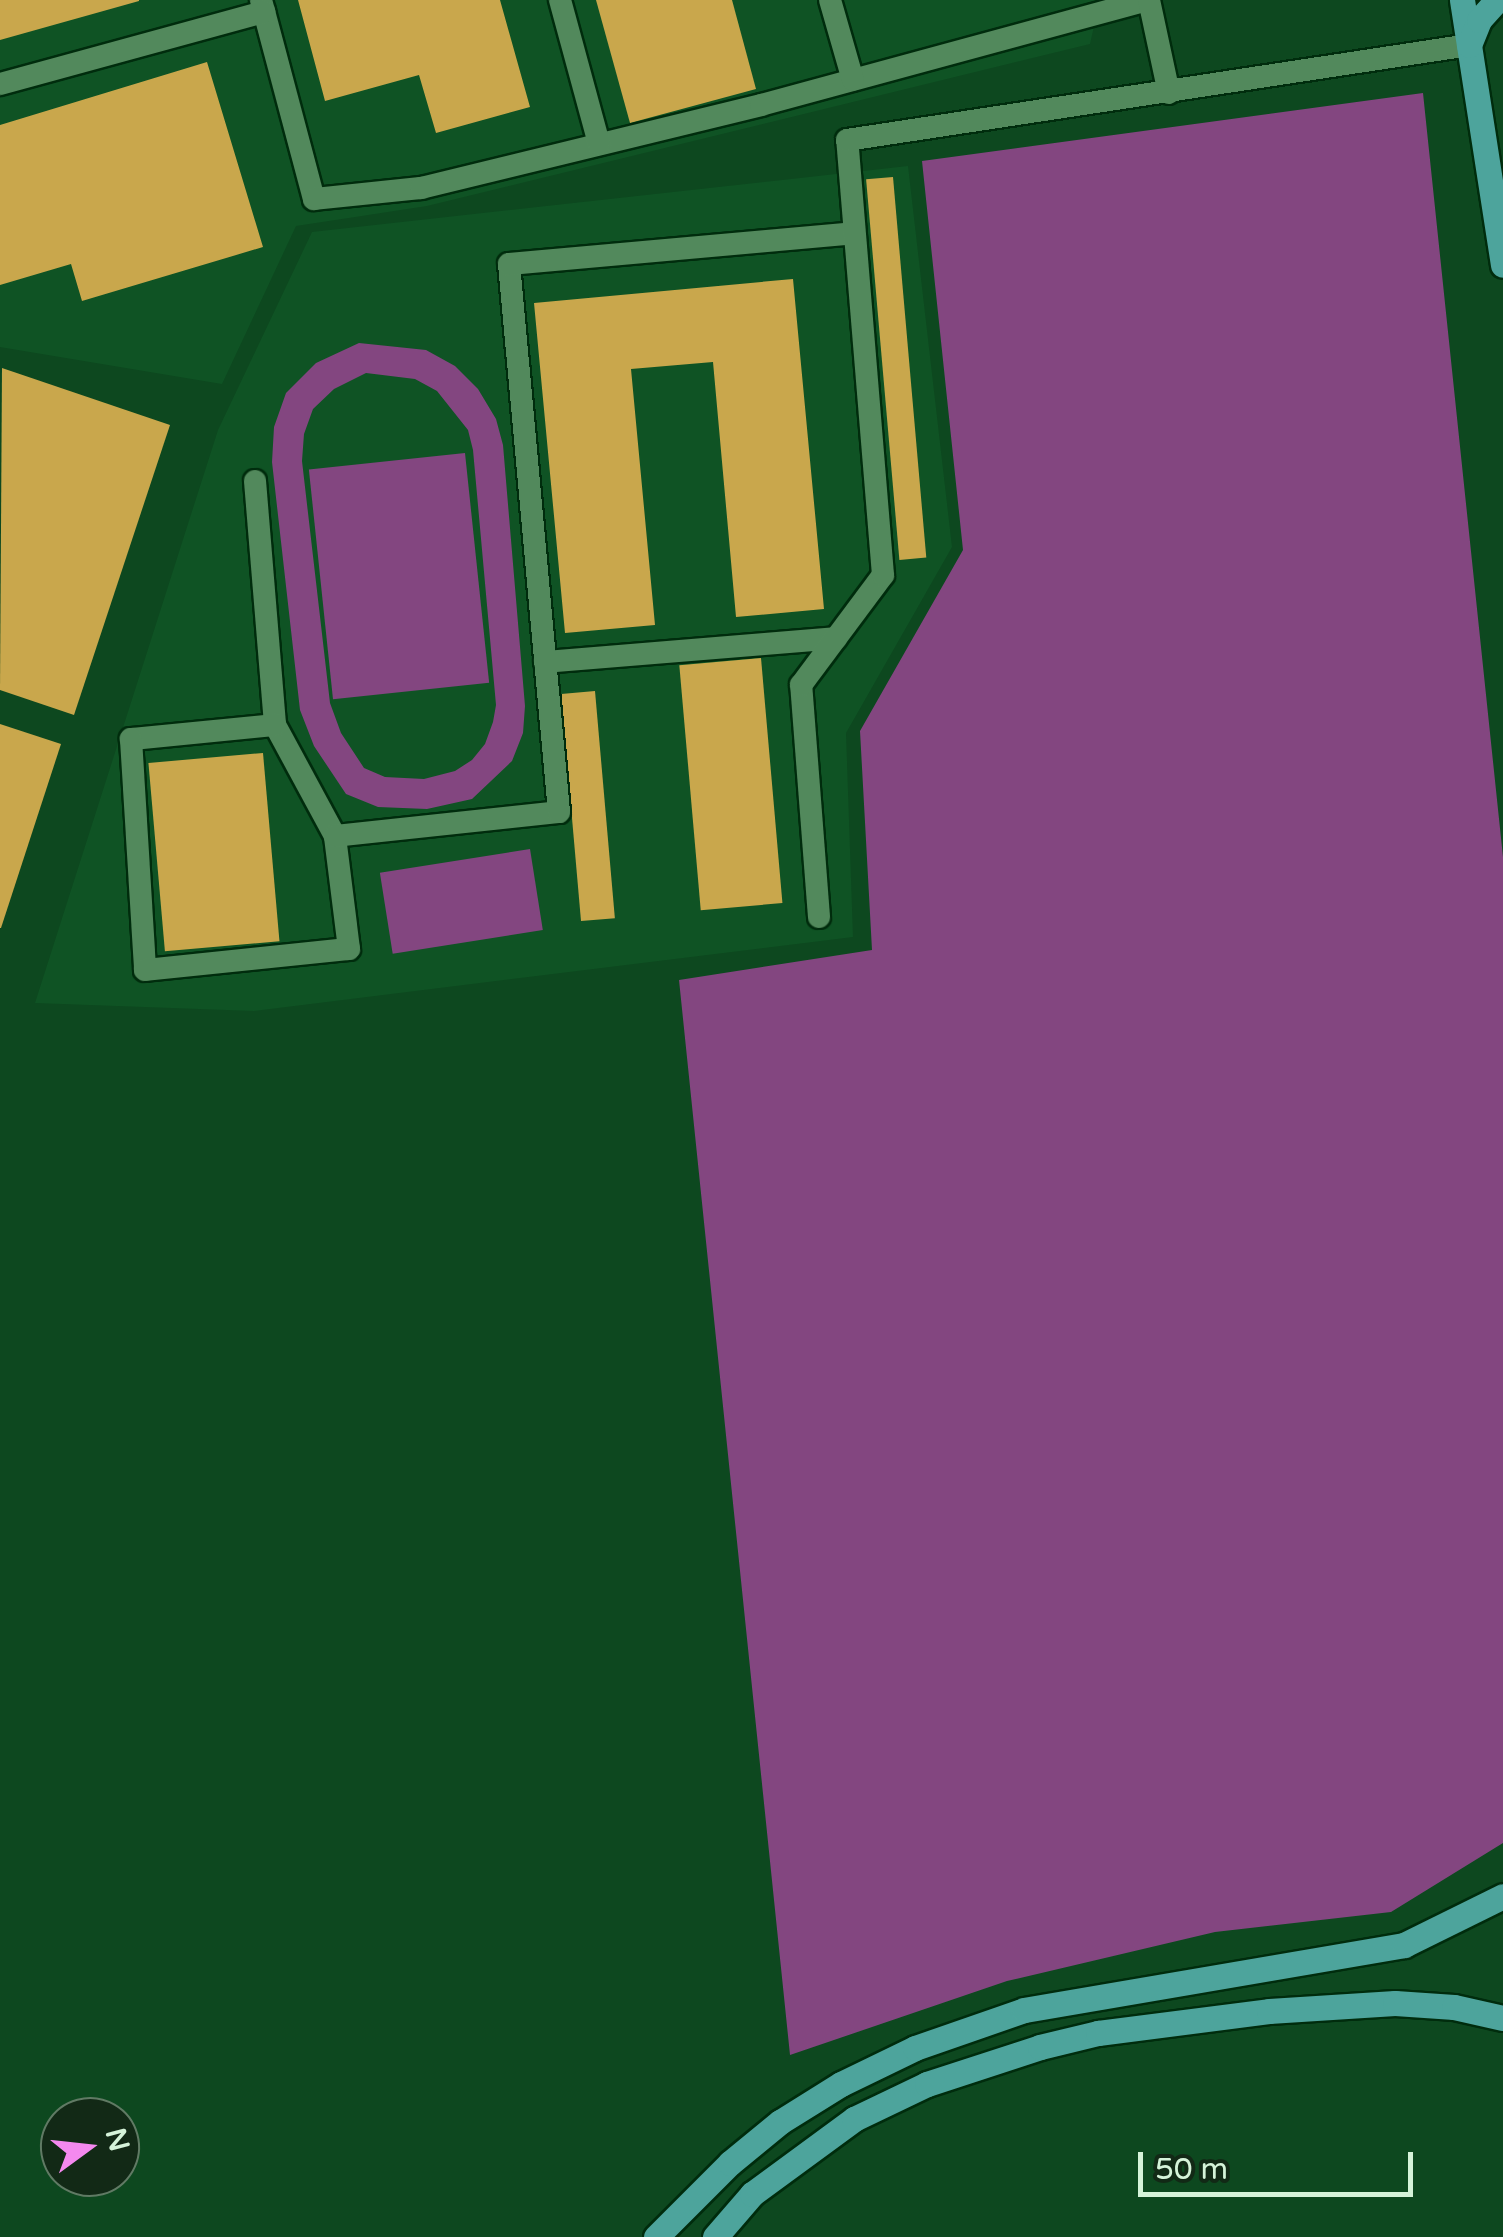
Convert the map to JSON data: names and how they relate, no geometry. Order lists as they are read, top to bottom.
{
  "scale_bar": "50 m",
  "north": "right"
}
